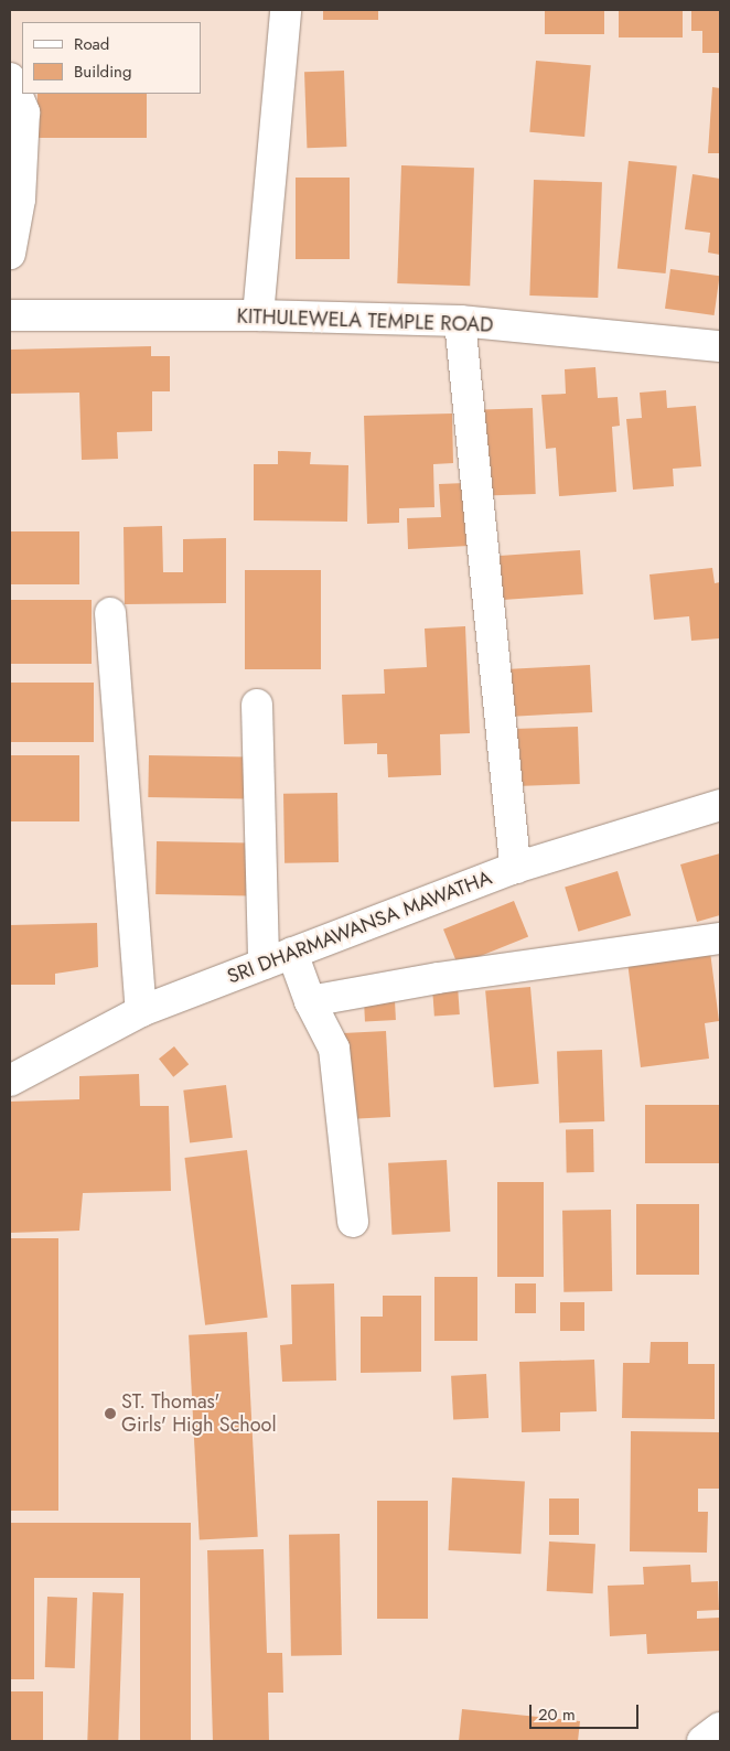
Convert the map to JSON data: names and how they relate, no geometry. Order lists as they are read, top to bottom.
{
  "streets": {
    "street": ["KITHULEWELA TEMPLE ROAD", "SRI DHARMAWANSA MAWATHA"]
  },
  "places": ["ST. Thomas' Girls' High School"],
  "legend": ["Road", "Building"],
  "scale_bar": "20 m"
}
